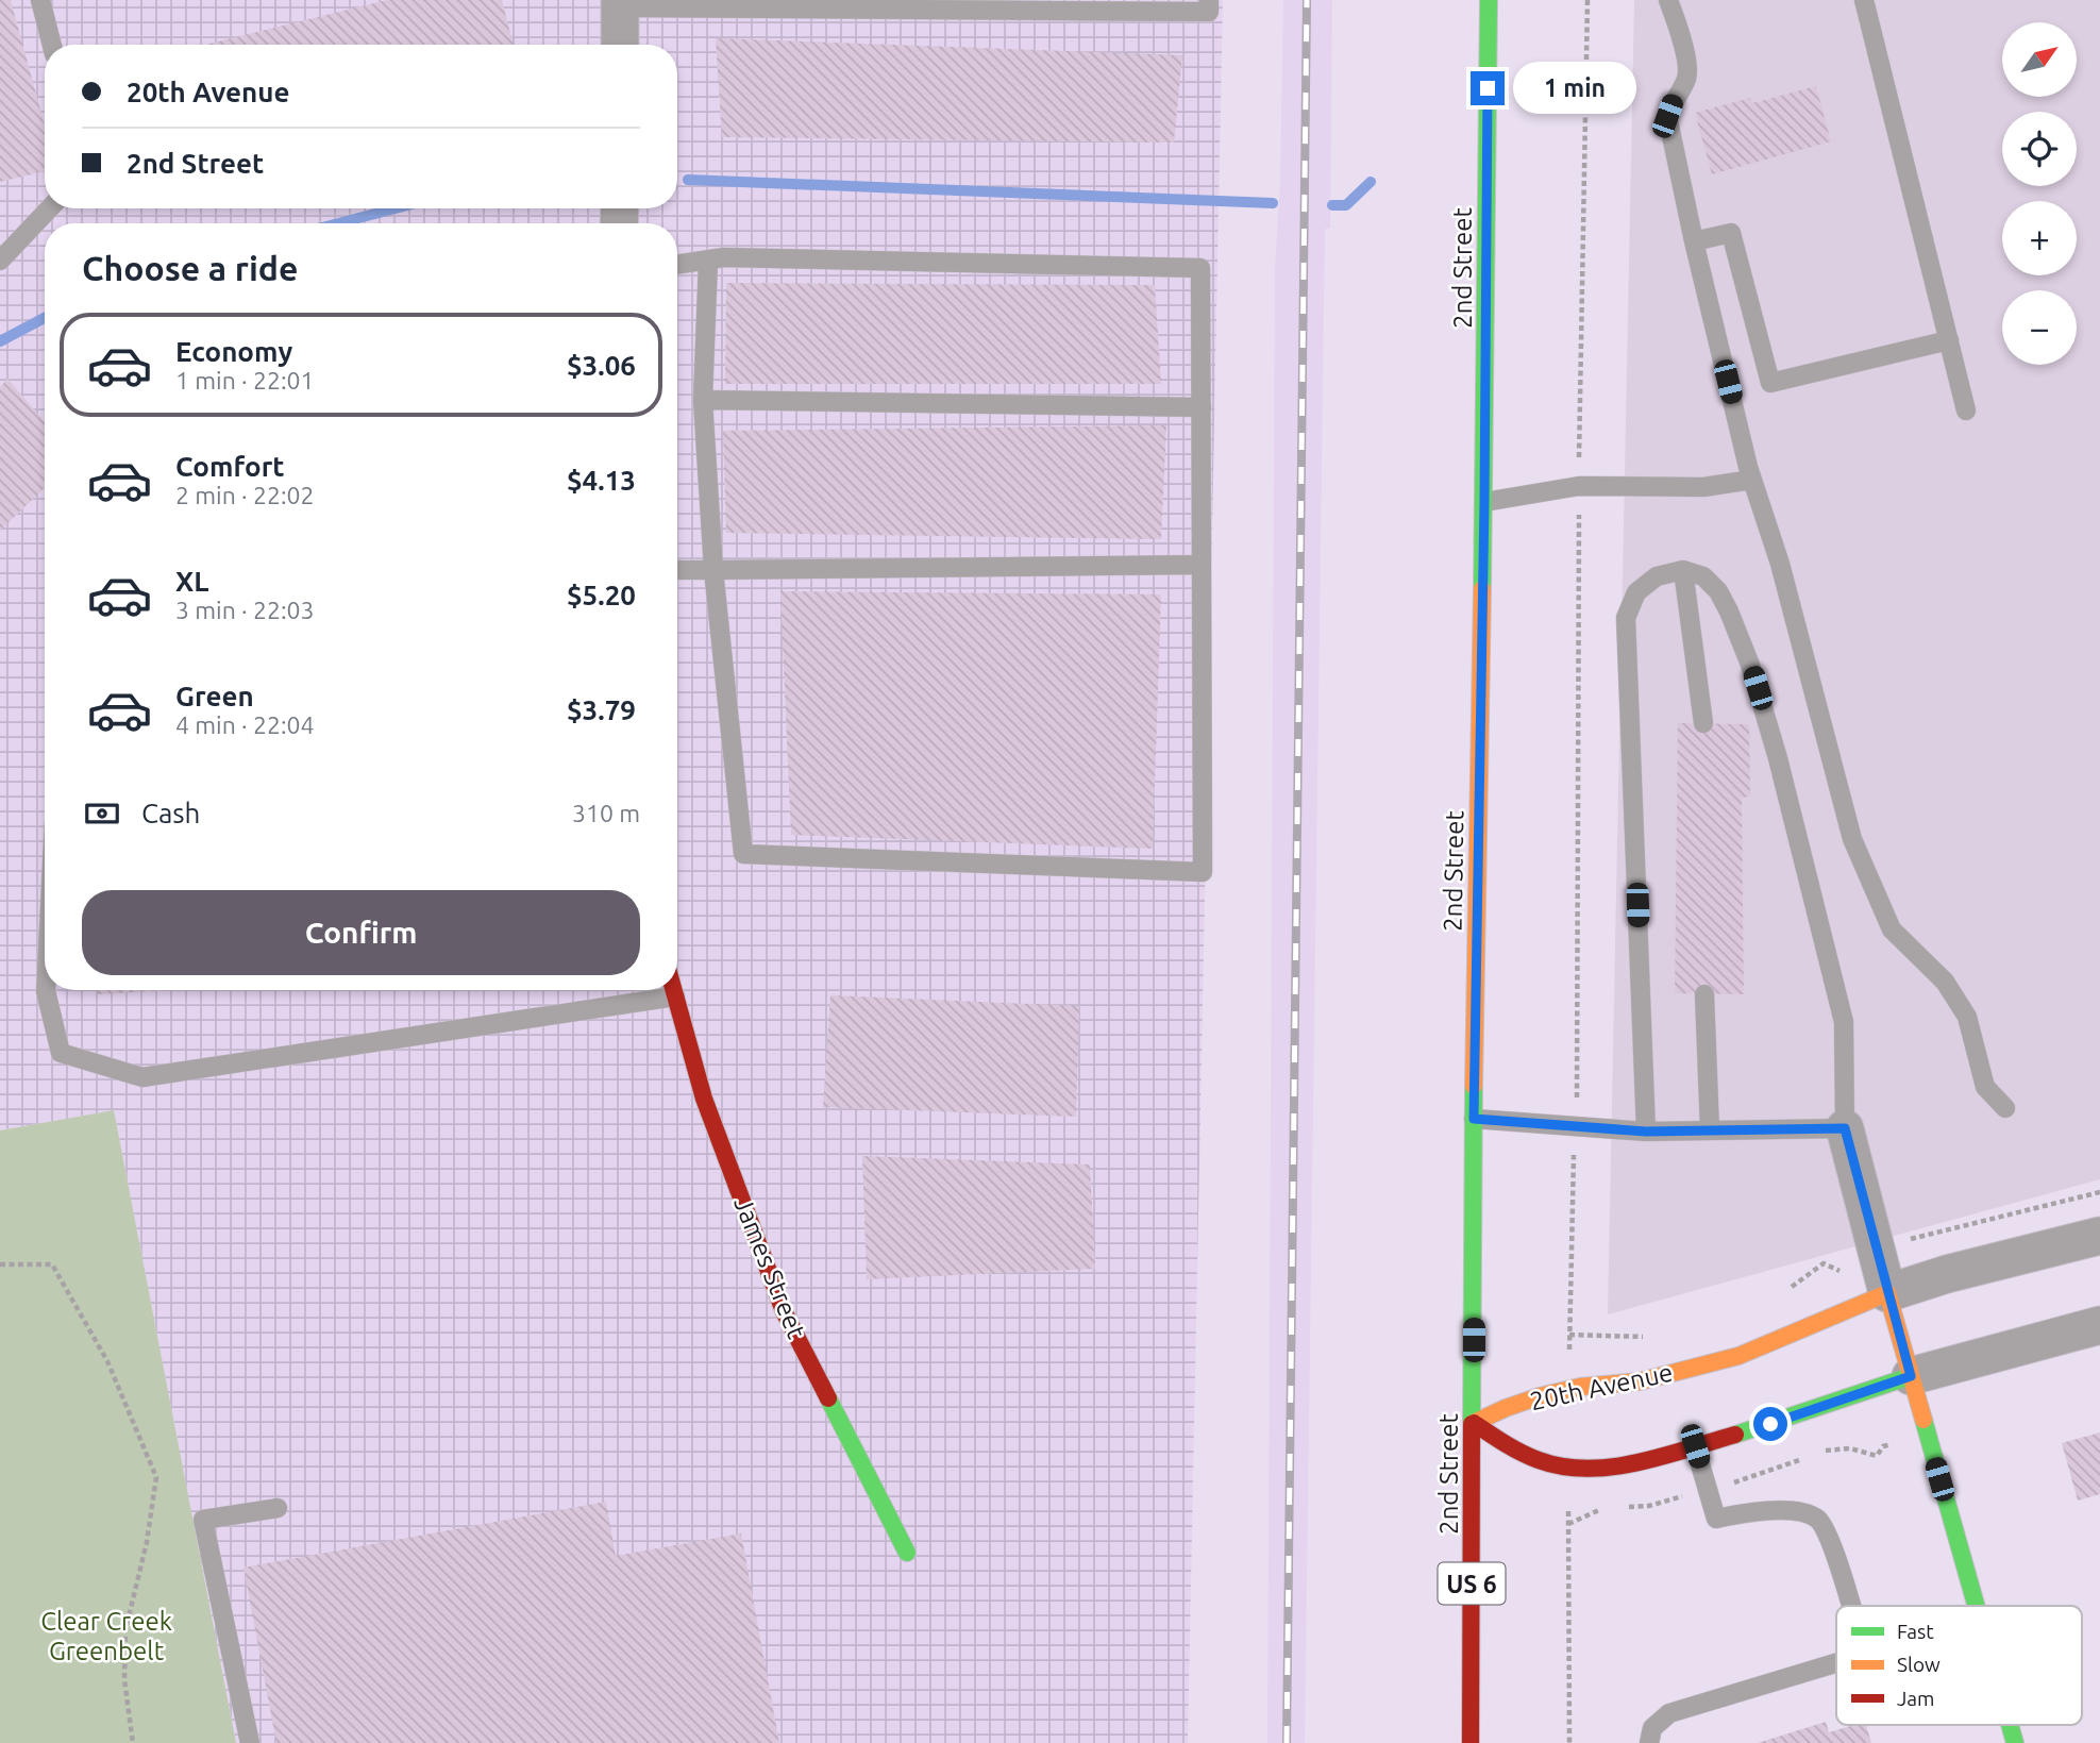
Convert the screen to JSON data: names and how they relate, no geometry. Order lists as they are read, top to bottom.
{
  "streets": {
    "street": [
      "2nd Street",
      "James Street",
      "20th Avenue",
      "US 6"
    ]
  },
  "crossings": [
    ["2nd Street", "20th Avenue"]
  ],
  "parks": ["Clear Creek Greenbelt"],
  "legend": ["Fast", "Slow", "Jam"],
  "north": "top right",
  "page": {
    "map_buttons": ["+", "−"],
    "banner": ["20th Avenue", "2nd Street"],
    "bubble": "1 min",
    "heading": "Choose a ride",
    "list": [
      {
        "name": "Economy",
        "note": "1 min · 22:01",
        "value": "$3.06"
      },
      {
        "name": "Comfort",
        "note": "2 min · 22:02",
        "value": "$4.13"
      },
      {
        "name": "XL",
        "note": "3 min · 22:03",
        "value": "$5.20"
      },
      {
        "name": "Green",
        "note": "4 min · 22:04",
        "value": "$3.79"
      }
    ],
    "pay": ["Cash", "310 m"],
    "buttons": "Confirm"
  }
}
